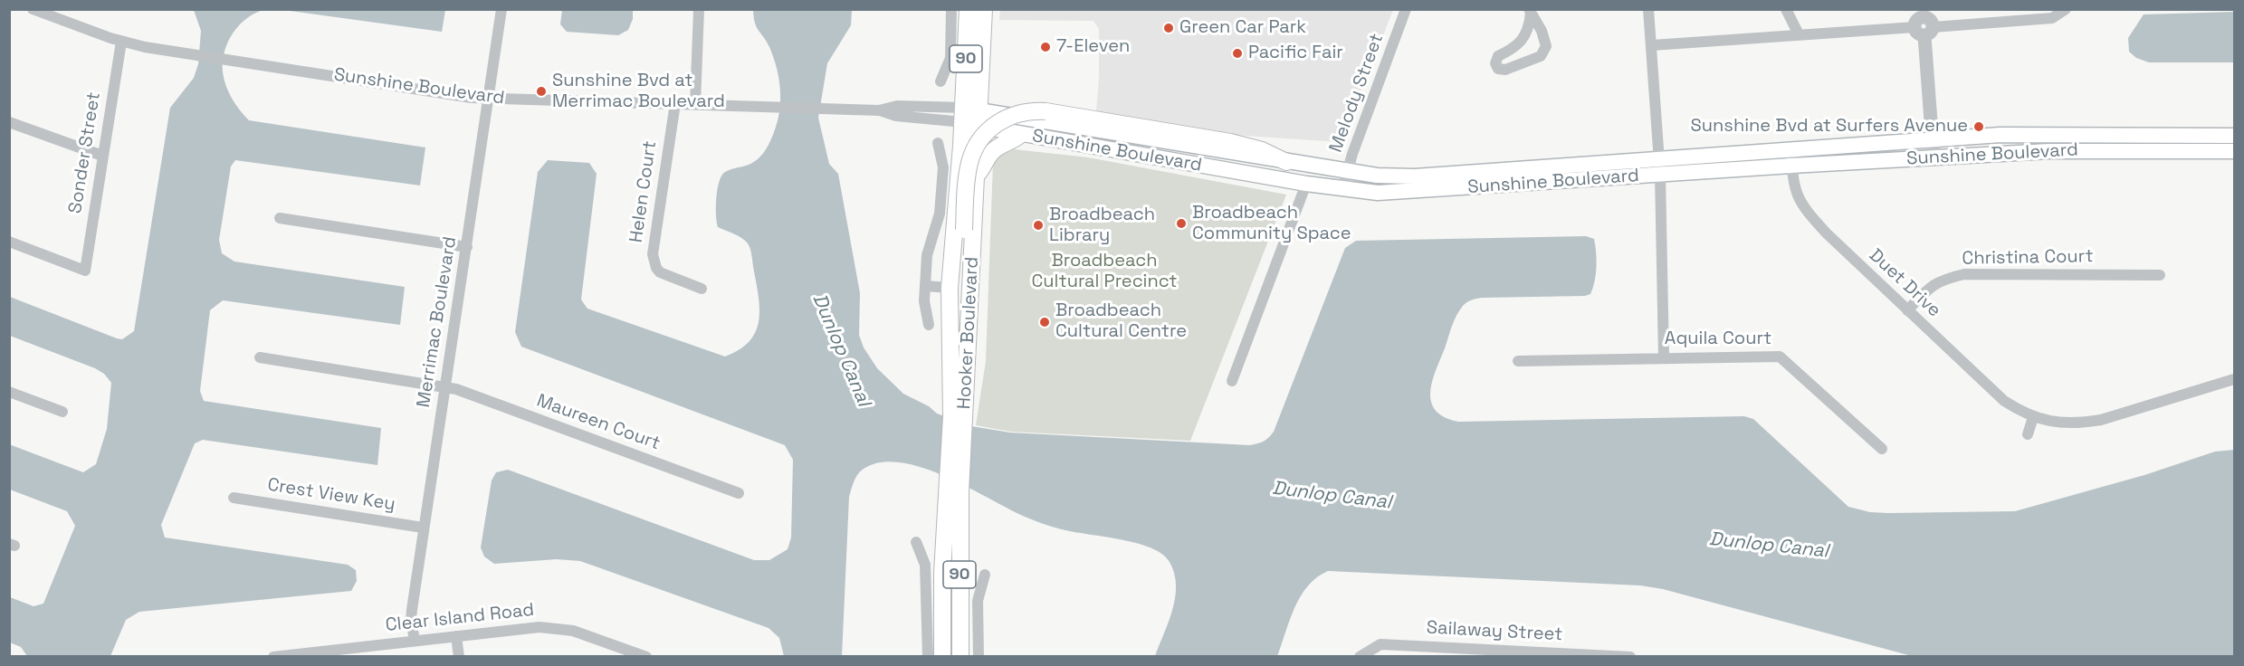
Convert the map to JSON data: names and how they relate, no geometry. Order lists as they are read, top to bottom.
{
  "streets": {
    "main road": ["90", "Sunshine Boulevard", "Hooker Boulevard"],
    "street": [
      "Melody Street",
      "Sonder Street",
      "Helen Court",
      "Christina Court",
      "Duet Drive",
      "Merrimac Boulevard",
      "Aquila Court",
      "Maureen Court",
      "Crest View Key",
      "Clear Island Road",
      "Sailaway Street"
    ]
  },
  "crossings": [
    ["Sunshine Boulevard", "Melody Street"],
    ["Sunshine Boulevard", "Sonder Street"],
    ["Sunshine Boulevard", "Helen Court"],
    ["Sunshine Boulevard", "Duet Drive"],
    ["Sunshine Boulevard", "Merrimac Boulevard"],
    ["Sunshine Boulevard", "Hooker Boulevard"],
    ["Christina Court", "Duet Drive"],
    ["Merrimac Boulevard", "Maureen Court"],
    ["Merrimac Boulevard", "Crest View Key"],
    ["Merrimac Boulevard", "Clear Island Road"]
  ],
  "water": ["Dunlop Canal"],
  "parks": ["Broadbeach Cultural Precinct"],
  "places": [
    "Green Car Park",
    "7-Eleven",
    "Pacific Fair",
    "Sunshine Bvd at Merrimac Boulevard",
    "Sunshine Bvd at Surfers Avenue",
    "Broadbeach Community Space",
    "Broadbeach Library",
    "Broadbeach Cultural Centre"
  ]
}
